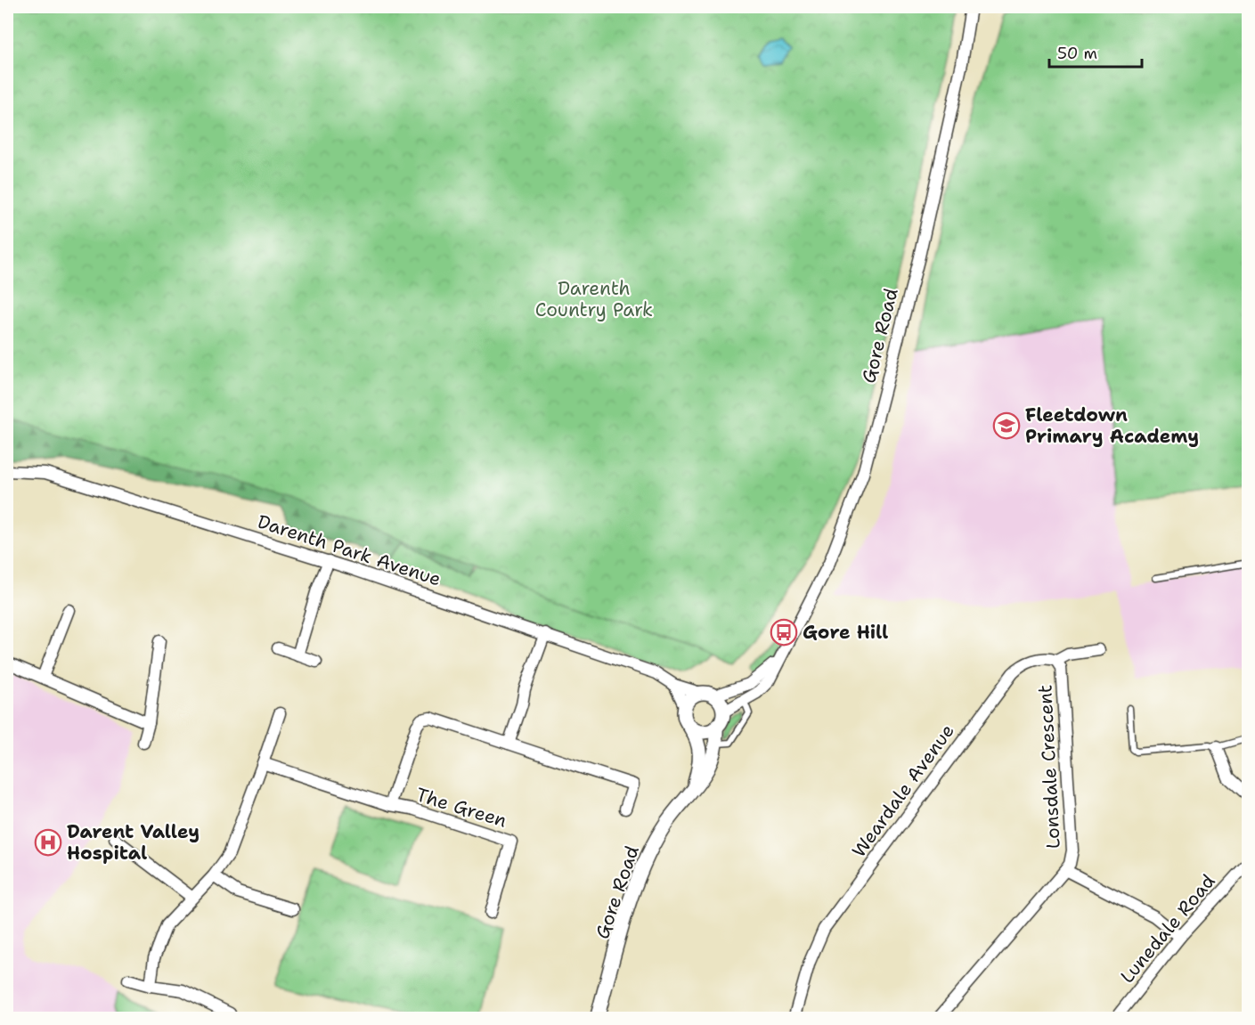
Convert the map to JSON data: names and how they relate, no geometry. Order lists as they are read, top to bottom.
{
  "streets": {
    "street": [
      "Gore Road",
      "Darenth Park Avenue",
      "Lonsdale Crescent",
      "Weardale Avenue",
      "The Green",
      "Lunedale Road"
    ]
  },
  "crossings": [
    ["Gore Road", "Darenth Park Avenue"],
    ["Lonsdale Crescent", "Weardale Avenue"],
    ["Lonsdale Crescent", "Lunedale Road"]
  ],
  "parks": ["Darenth Country Park"],
  "places": {
    "school or university": ["Fleetdown Primary Academy"],
    "bus stop": ["Gore Hill"],
    "hospital": ["Darent Valley Hospital"]
  },
  "scale_bar": "50 m"
}
